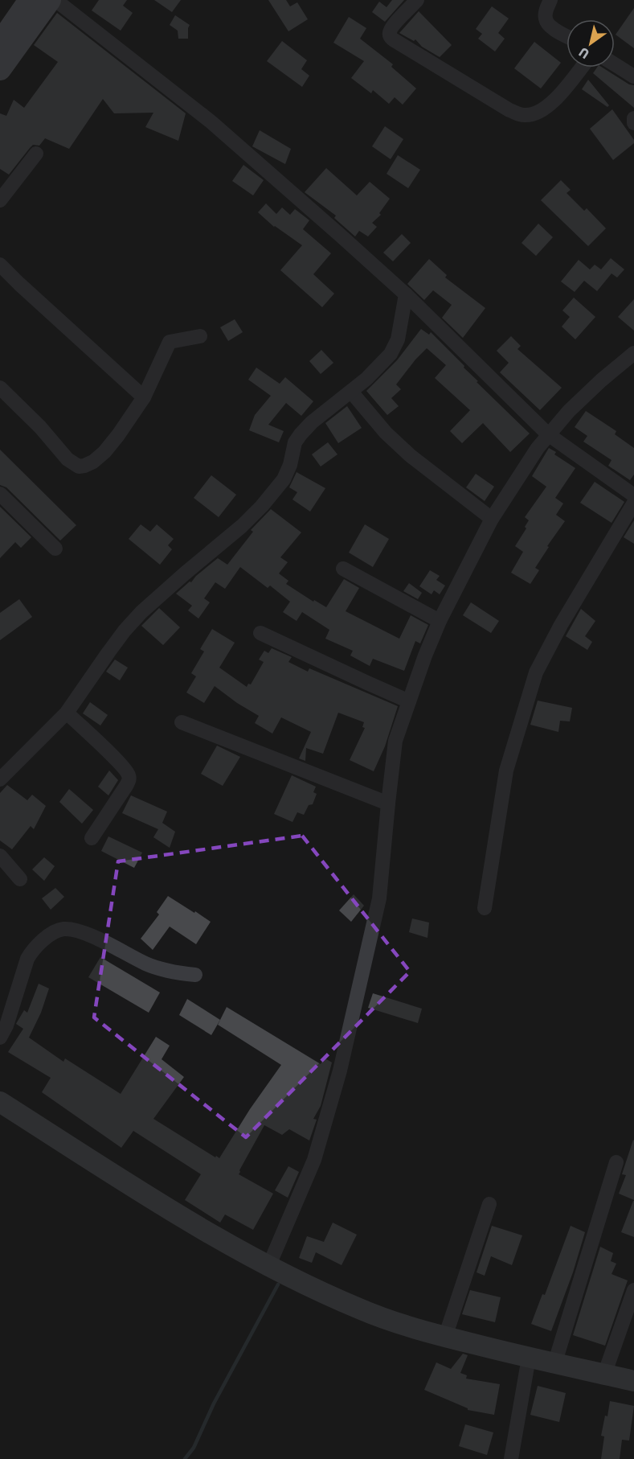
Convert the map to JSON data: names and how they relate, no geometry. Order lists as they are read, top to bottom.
{
  "north": "bottom left"
}
